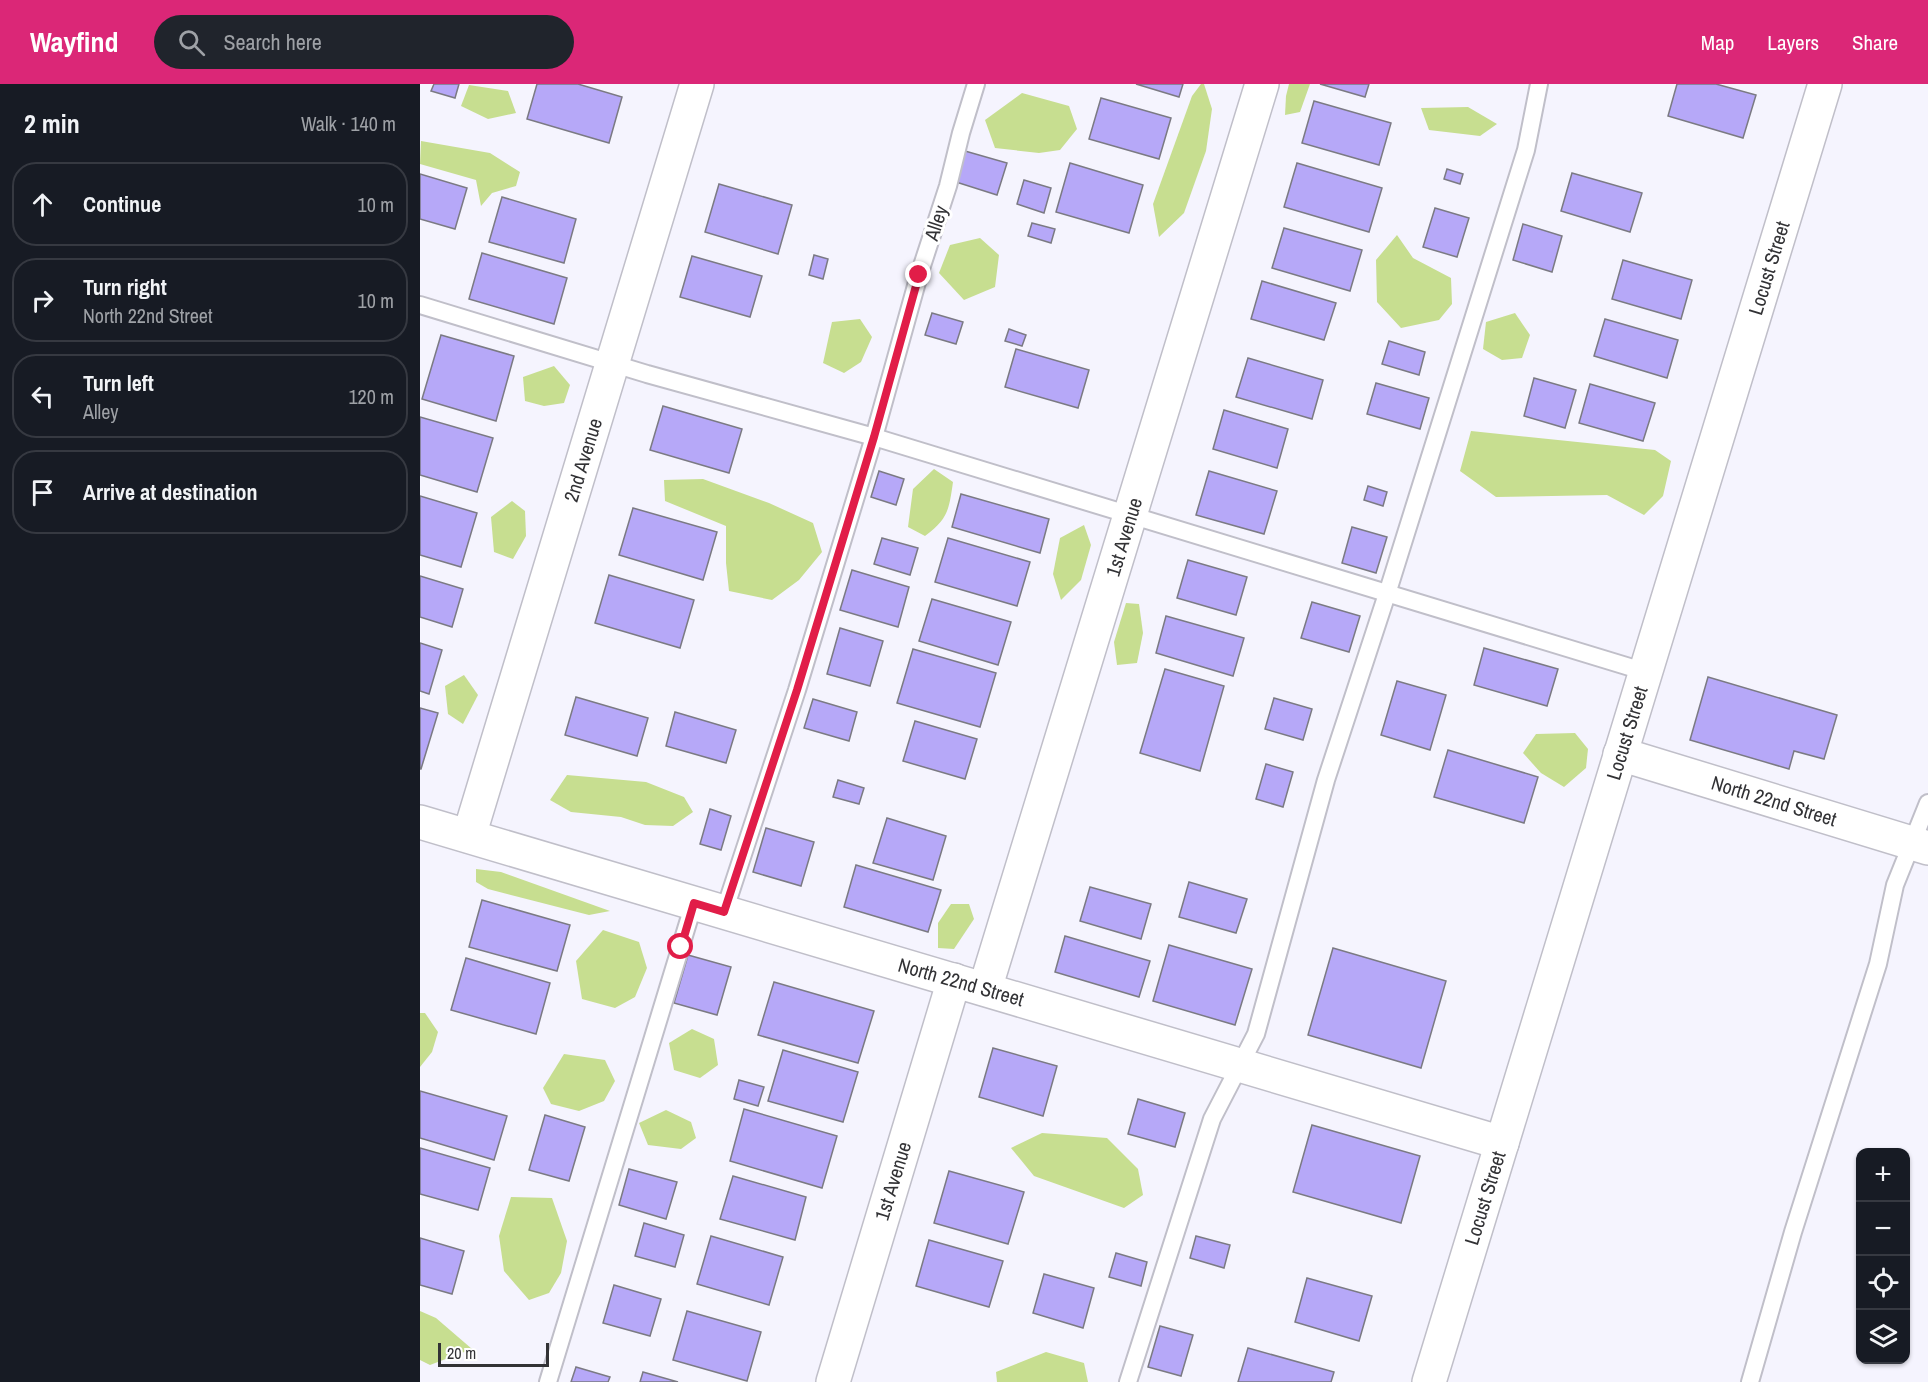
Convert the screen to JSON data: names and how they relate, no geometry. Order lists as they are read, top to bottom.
{
  "streets": {
    "street": [
      "Locust Street",
      "2nd Avenue",
      "1st Avenue",
      "North 22nd Street"
    ],
    "lane": ["Alley"]
  },
  "crossings": [
    ["Alley", "North 22nd Street"],
    ["Locust Street", "North 22nd Street"],
    ["2nd Avenue", "North 22nd Street"],
    ["1st Avenue", "North 22nd Street"]
  ],
  "scale_bar": "20 m",
  "page": {
    "header": "Wayfind",
    "search": "Search here",
    "nav": ["Map", "Layers", "Share"],
    "heading": ["2 min", "Walk · 140 m"],
    "list": [
      ["Continue", "10 m"],
      ["Turn right", "North 22nd Street", "10 m"],
      ["Turn left", "Alley", "120 m"],
      "Arrive at destination"
    ],
    "map_buttons": ["+", "−"],
    "scale": "20 m"
  }
}
